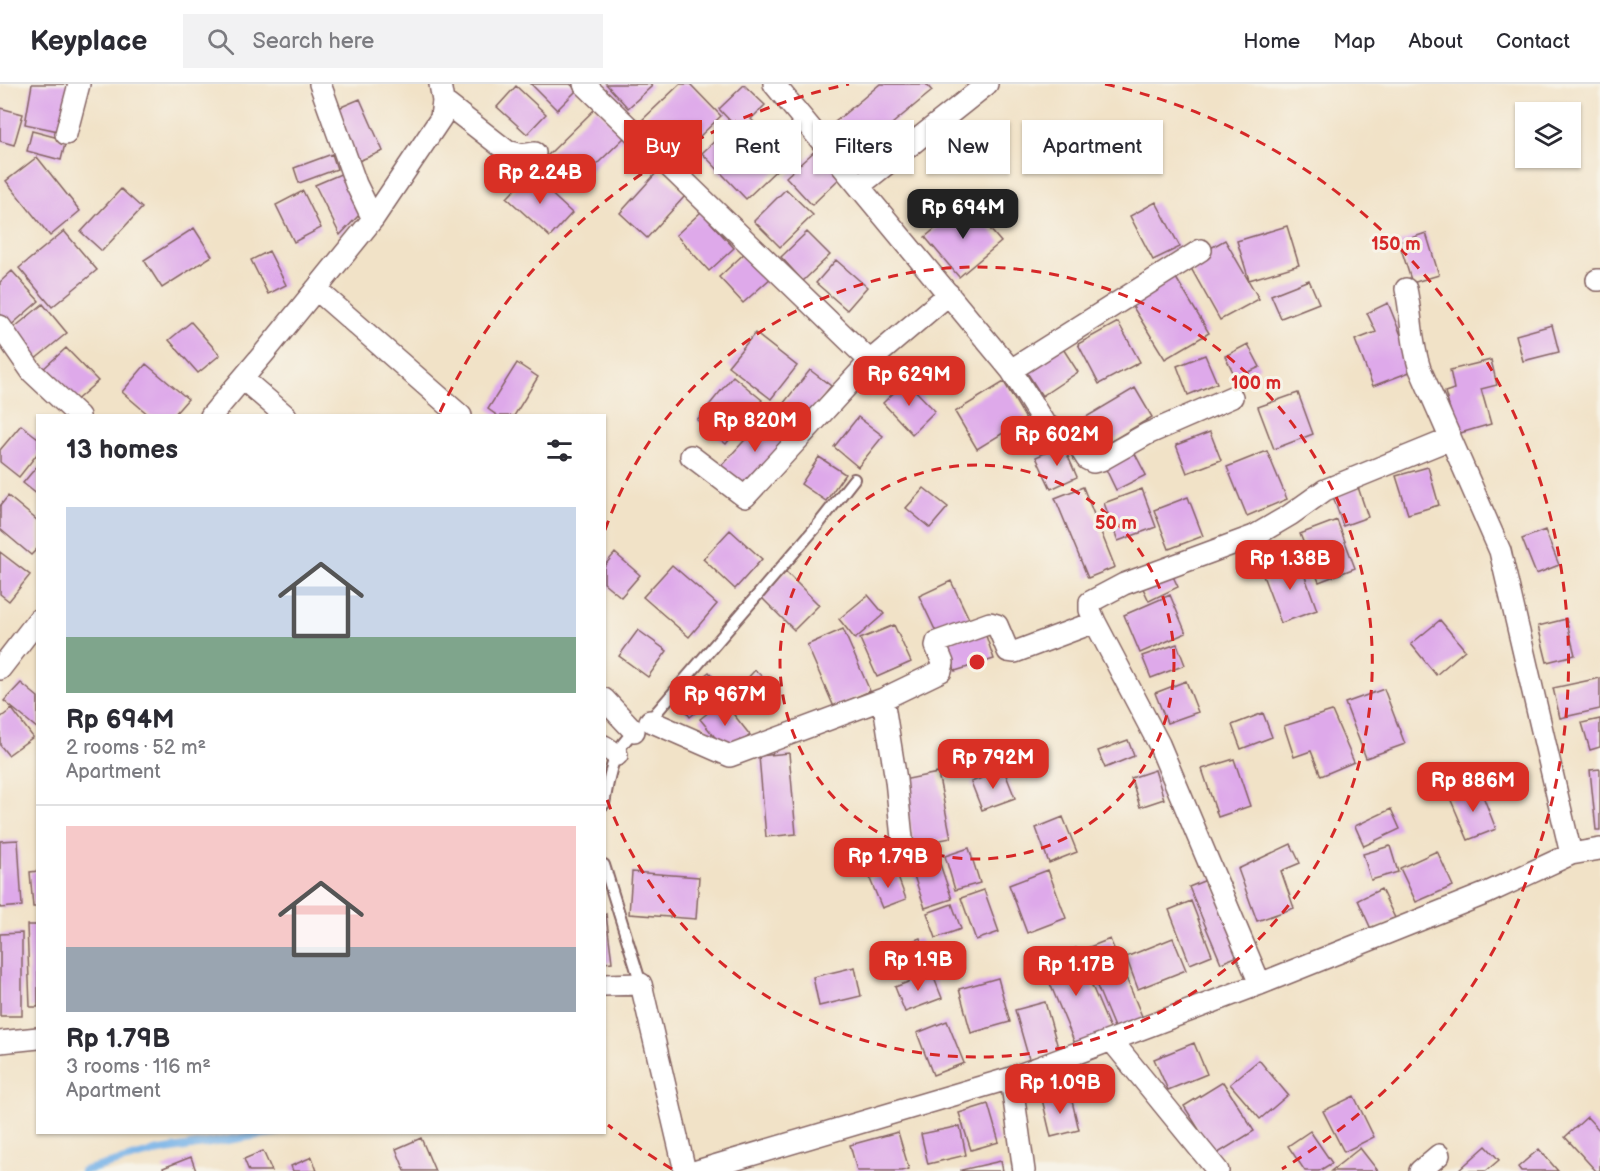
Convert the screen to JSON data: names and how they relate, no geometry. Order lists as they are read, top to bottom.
{
  "page": {
    "header": "Keyplace",
    "search": "Search here",
    "nav": [
      "Home",
      "Map",
      "About",
      "Contact"
    ],
    "chip": [
      "Buy",
      "Rent",
      "Filters",
      "New",
      "Apartment"
    ],
    "price": [
      "Rp 2.24B",
      "Rp 694M",
      "Rp 629M",
      "Rp 820M",
      "Rp 602M",
      "Rp 1.38B",
      "Rp 967M",
      "Rp 792M",
      "Rp 886M",
      "Rp 1.79B",
      "Rp 1.9B",
      "Rp 1.17B",
      "Rp 1.09B"
    ],
    "heading": "13 homes",
    "list": [
      {
        "name": "Rp 694M",
        "note": "2 rooms · 52 m² · Apartment"
      },
      {
        "name": "Rp 1.79B",
        "note": "3 rooms · 116 m² · Apartment"
      }
    ]
  },
  "rings": ["150 m", "100 m", "50 m"]
}
